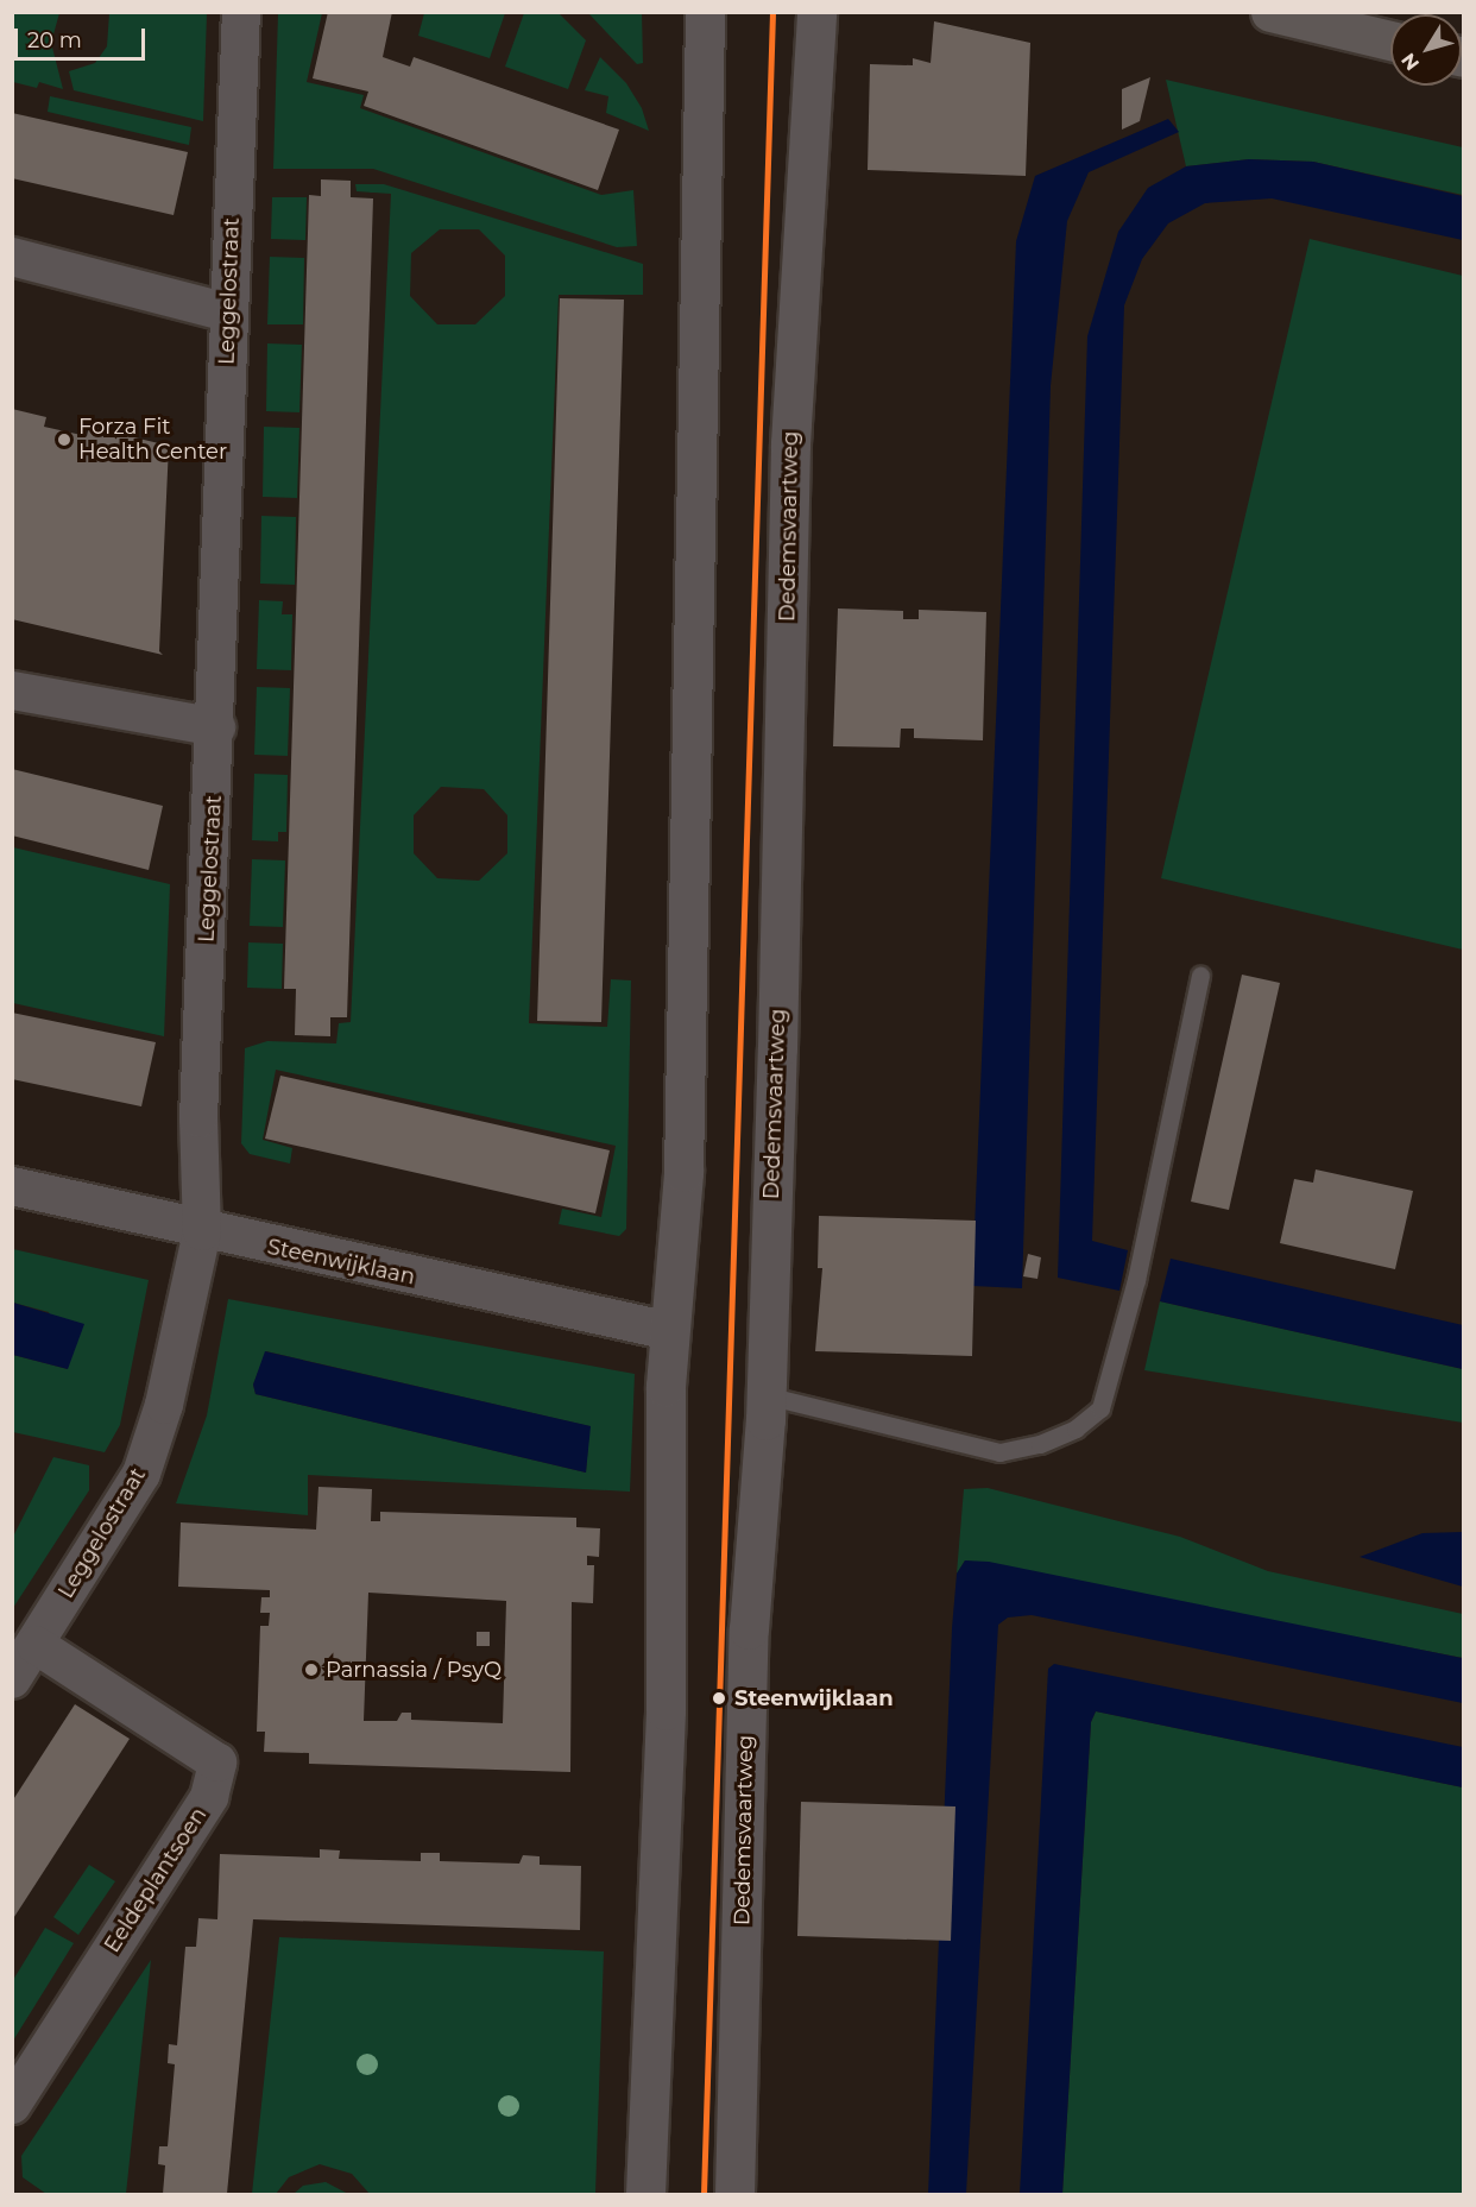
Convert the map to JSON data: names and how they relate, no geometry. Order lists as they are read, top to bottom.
{
  "streets": {
    "street": [
      "Leggelostraat",
      "Dedemsvaartweg",
      "Steenwijklaan",
      "Eeldeplantsoen"
    ]
  },
  "crossings": [
    ["Leggelostraat", "Steenwijklaan"],
    ["Leggelostraat", "Eeldeplantsoen"]
  ],
  "places": ["Forza Fit Health Center", "Parnassia / PsyQ", "Steenwijklaan"],
  "scale_bar": "20 m",
  "north": "bottom left"
}
